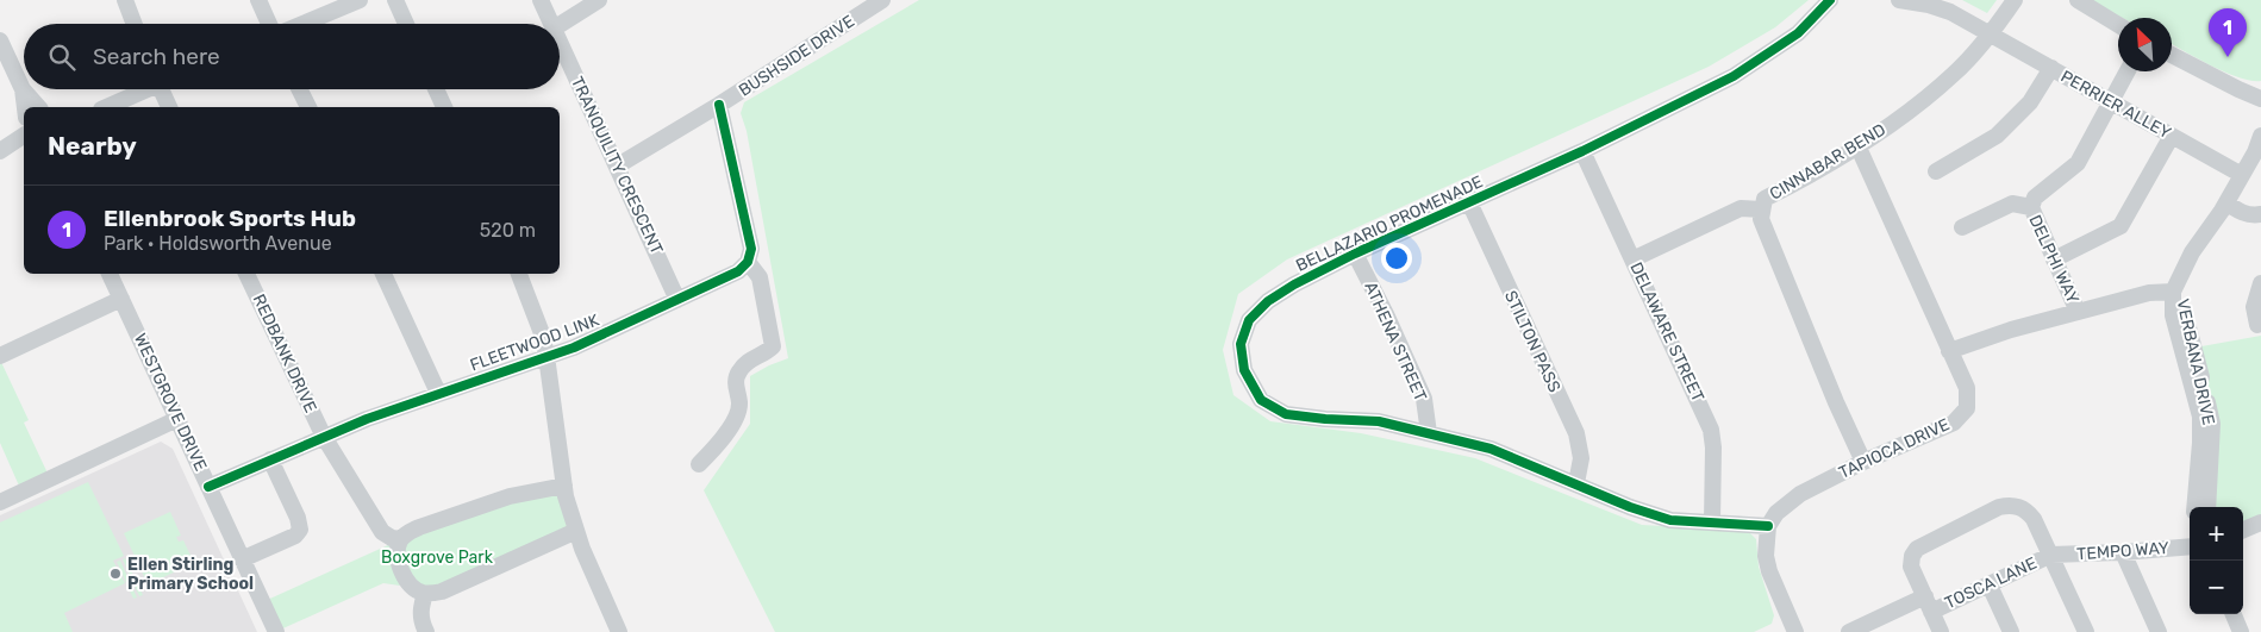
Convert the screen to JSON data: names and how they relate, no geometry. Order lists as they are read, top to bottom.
{
  "streets": {
    "street": [
      "BUSHSIDE DRIVE",
      "PERRIER ALLEY",
      "CINNABAR BEND",
      "TRANQUILITY CRESCENT",
      "BELLAZARIO PROMENADE",
      "DELPHI WAY",
      "DELAWARE STREET",
      "ATHENA STREET",
      "STILTON PASS",
      "FLEETWOOD LINK",
      "REDBANK DRIVE",
      "VERBANA DRIVE",
      "WESTGROVE DRIVE",
      "TAPIOCA DRIVE",
      "TEMPO WAY",
      "TOSCA LANE"
    ]
  },
  "crossings": [
    ["BUSHSIDE DRIVE", "TRANQUILITY CRESCENT"],
    ["PERRIER ALLEY", "CINNABAR BEND"],
    ["PERRIER ALLEY", "DELPHI WAY"],
    ["PERRIER ALLEY", "VERBANA DRIVE"],
    ["CINNABAR BEND", "TAPIOCA DRIVE"],
    ["TRANQUILITY CRESCENT", "FLEETWOOD LINK"],
    ["BELLAZARIO PROMENADE", "DELAWARE STREET"],
    ["BELLAZARIO PROMENADE", "ATHENA STREET"],
    ["BELLAZARIO PROMENADE", "STILTON PASS"],
    ["BELLAZARIO PROMENADE", "TAPIOCA DRIVE"],
    ["FLEETWOOD LINK", "REDBANK DRIVE"],
    ["FLEETWOOD LINK", "WESTGROVE DRIVE"],
    ["TEMPO WAY", "TOSCA LANE"]
  ],
  "parks": ["Boxgrove Park"],
  "places": ["Ellen Stirling Primary School"],
  "north": "top left",
  "page": {
    "pins": "1",
    "search": "Search here",
    "heading": "Nearby",
    "list": [
      {
        "mark": "1",
        "name": "Ellenbrook Sports Hub",
        "note": "Park · Holdsworth Avenue",
        "value": "520 m"
      }
    ],
    "map_buttons": ["+", "−"]
  }
}
